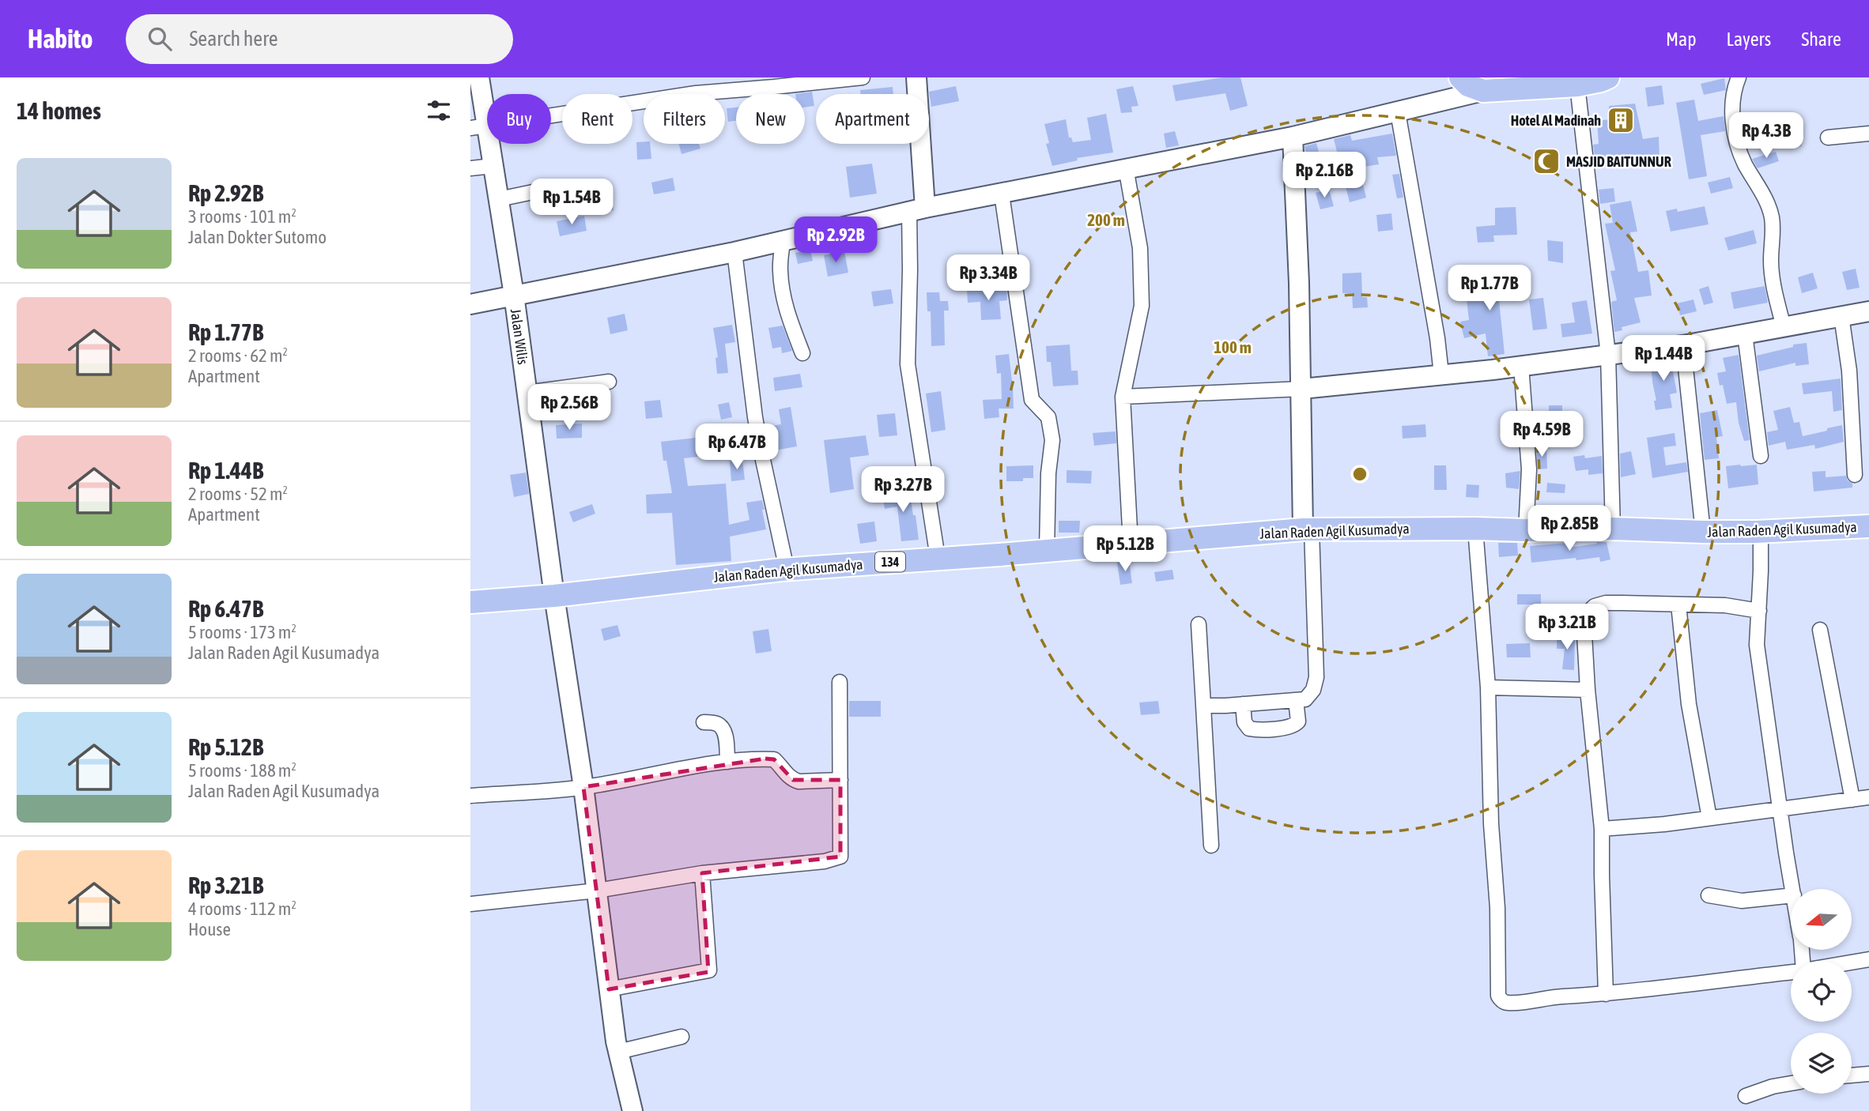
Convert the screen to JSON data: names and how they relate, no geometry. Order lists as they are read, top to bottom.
{
  "streets": {
    "main road": ["Jalan Wilis", "Jalan Raden Agil Kusumadya", "134"]
  },
  "crossings": [
    ["Jalan Wilis", "Jalan Raden Agil Kusumadya"]
  ],
  "places": {
    "building": ["Hotel Al Madinah"],
    "mosque": ["MASJID BAITUNNUR"]
  },
  "north": "left",
  "page": {
    "header": "Habito",
    "search": "Search here",
    "nav": ["Map", "Layers", "Share"],
    "heading": "14 homes",
    "chip": [
      "Buy",
      "Rent",
      "Filters",
      "New",
      "Apartment"
    ],
    "price": [
      "Rp 4.3B",
      "Rp 2.16B",
      "Rp 1.54B",
      "Rp 2.92B",
      "Rp 3.34B",
      "Rp 1.77B",
      "Rp 1.44B",
      "Rp 2.56B",
      "Rp 4.59B",
      "Rp 6.47B",
      "Rp 3.27B",
      "Rp 2.85B",
      "Rp 5.12B",
      "Rp 3.21B"
    ],
    "list": [
      {
        "name": "Rp 2.92B",
        "note": "3 rooms · 101 m² · Jalan Dokter Sutomo"
      },
      {
        "name": "Rp 1.77B",
        "note": "2 rooms · 62 m² · Apartment"
      },
      {
        "name": "Rp 1.44B",
        "note": "2 rooms · 52 m² · Apartment"
      },
      {
        "name": "Rp 6.47B",
        "note": "5 rooms · 173 m² · Jalan Raden Agil Kusumadya"
      },
      {
        "name": "Rp 5.12B",
        "note": "5 rooms · 188 m² · Jalan Raden Agil Kusumadya"
      },
      {
        "name": "Rp 3.21B",
        "note": "4 rooms · 112 m² · House"
      }
    ]
  },
  "rings": ["200 m", "100 m"]
}
